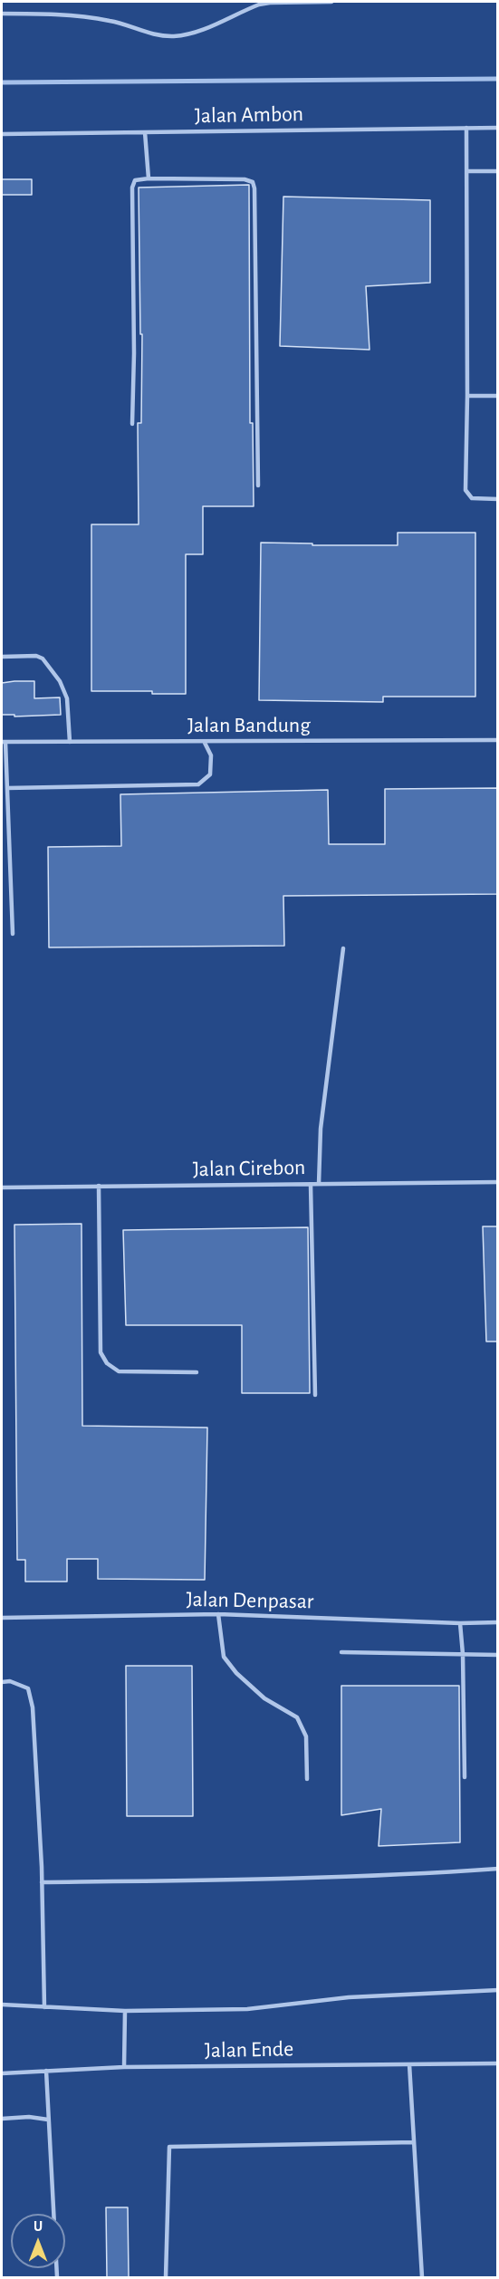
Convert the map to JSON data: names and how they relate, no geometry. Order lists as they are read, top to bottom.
{
  "streets": {
    "lane": [
      "Jalan Ambon",
      "Jalan Bandung",
      "Jalan Cirebon",
      "Jalan Denpasar",
      "Jalan Ende"
    ]
  },
  "north": "top"
}
